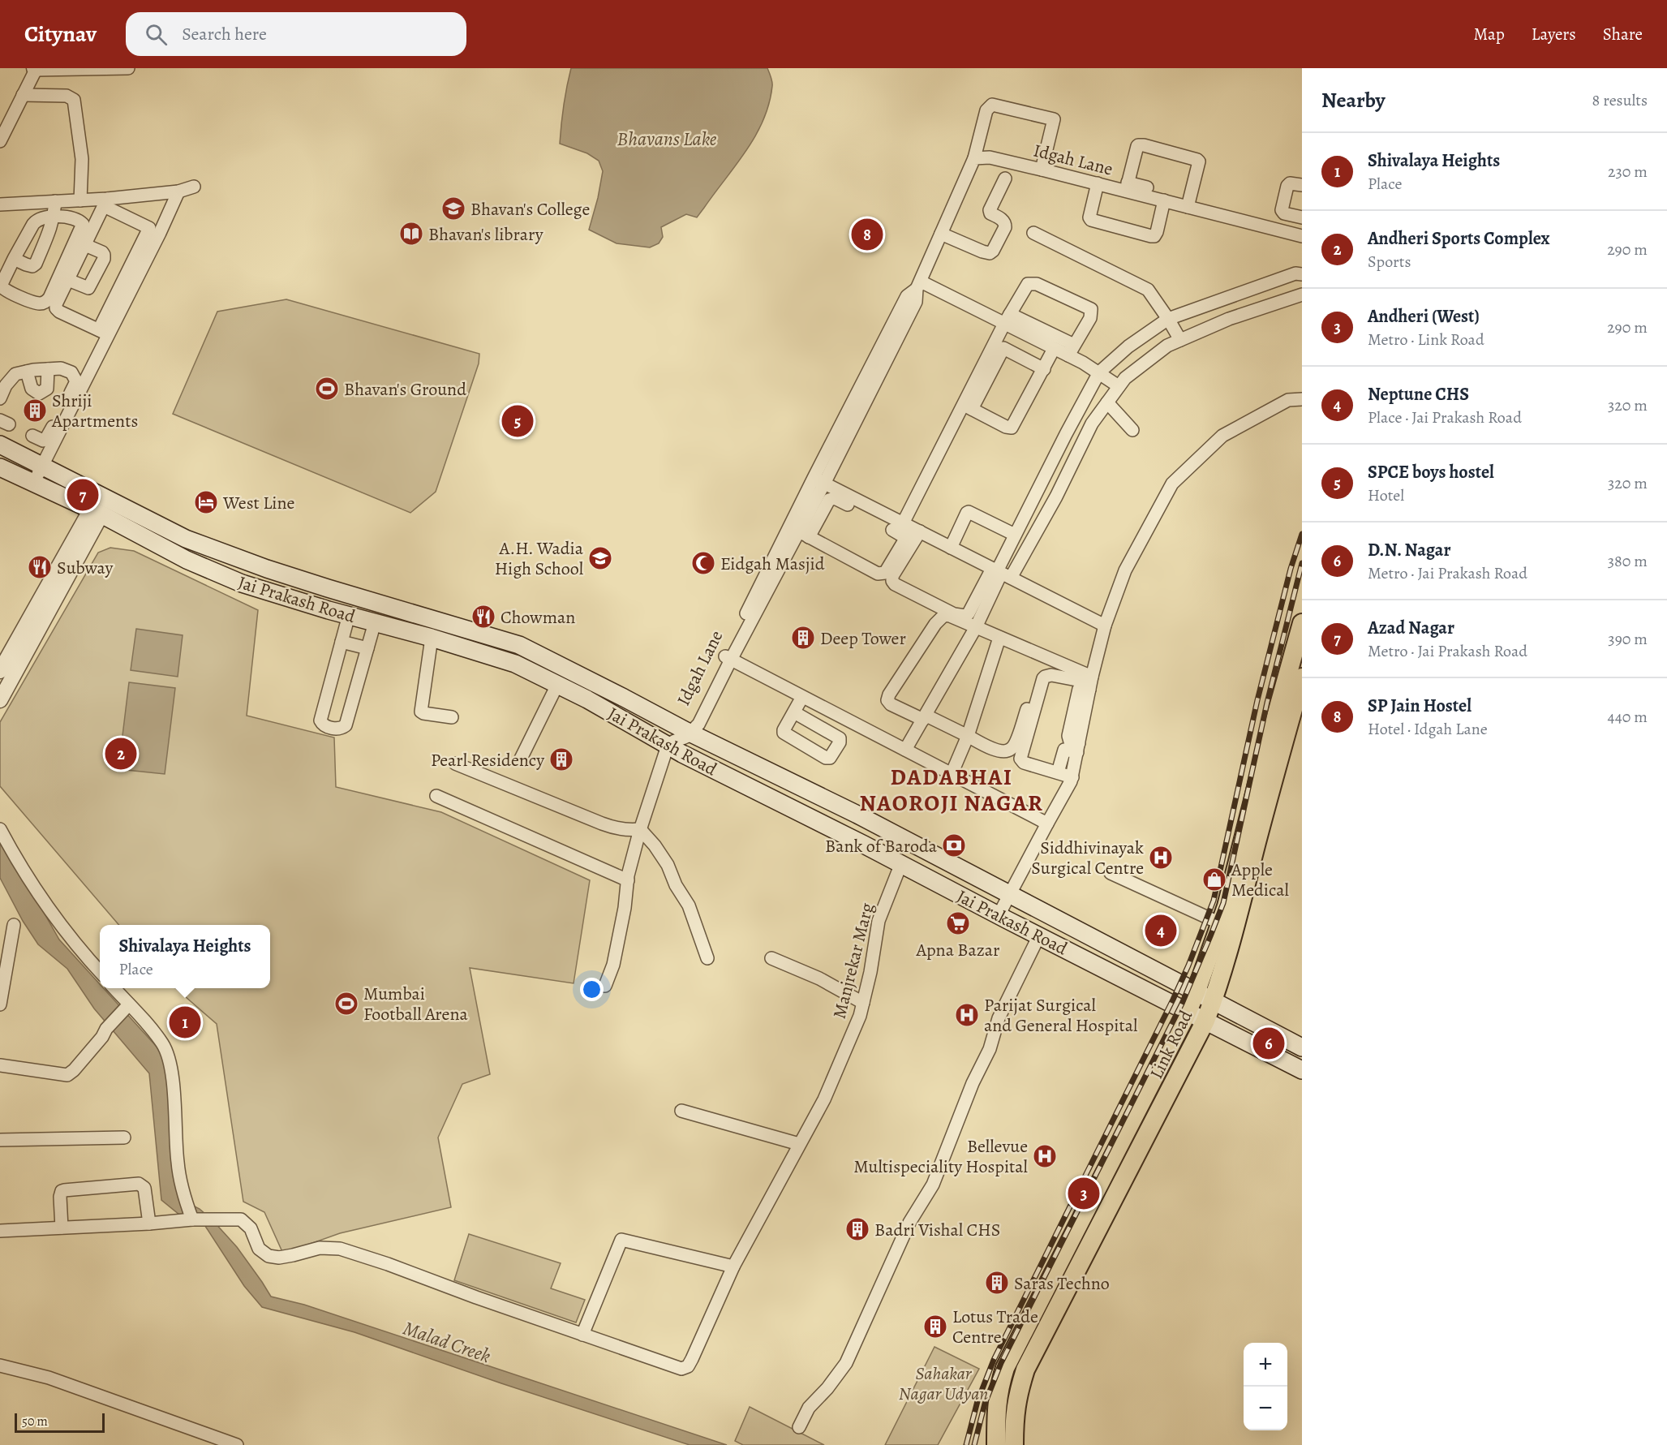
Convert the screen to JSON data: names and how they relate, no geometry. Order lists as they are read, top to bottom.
{
  "streets": {
    "main road": ["Jai Prakash Road", "Link Road"],
    "street": ["Idgah Lane", "Manjrekar Marg"]
  },
  "crossings": [
    ["Idgah Lane", "Jai Prakash Road"],
    ["Jai Prakash Road", "Manjrekar Marg"],
    ["Jai Prakash Road", "Link Road"]
  ],
  "districts": ["DADABHAI NAOROJI NAGAR"],
  "water": ["Bhavans Lake", "Malad Creek"],
  "parks": ["Sahakar Nagar Udyan"],
  "places": {
    "school or university": ["Bhavan's College", "A.H. Wadia High School"],
    "library": ["Bhavan's library"],
    "sports": ["Bhavan's Ground", "Mumbai Football Arena"],
    "building": [
      "Shriji Apartments",
      "Deep Tower",
      "Pearl Residency",
      "Badri Vishal CHS",
      "Saras Techno",
      "Lotus Trade Centre"
    ],
    "hotel": ["West Line"],
    "mosque": ["Eidgah Masjid"],
    "restaurant": ["Subway", "Chowman"],
    "bank": ["Bank of Baroda"],
    "hospital": ["Siddhivinayak Surgical Centre", "Parijat Surgical and General Hospital", "Bellevue Multispeciality Hospital"],
    "shop": ["Apple Medical"],
    "supermarket": ["Apna Bazar"]
  },
  "scale_bar": "50 m",
  "page": {
    "header": "Citynav",
    "search": "Search here",
    "nav": ["Map", "Layers", "Share"],
    "heading": ["Nearby", "8 results"],
    "list": [
      {
        "mark": "1",
        "name": "Shivalaya Heights",
        "note": "Place",
        "value": "230 m"
      },
      {
        "mark": "2",
        "name": "Andheri Sports Complex",
        "note": "Sports",
        "value": "290 m"
      },
      {
        "mark": "3",
        "name": "Andheri (West)",
        "note": "Metro · Link Road",
        "value": "290 m"
      },
      {
        "mark": "4",
        "name": "Neptune CHS",
        "note": "Place · Jai Prakash Road",
        "value": "320 m"
      },
      {
        "mark": "5",
        "name": "SPCE boys hostel",
        "note": "Hotel",
        "value": "320 m"
      },
      {
        "mark": "6",
        "name": "D.N. Nagar",
        "note": "Metro · Jai Prakash Road",
        "value": "380 m"
      },
      {
        "mark": "7",
        "name": "Azad Nagar",
        "note": "Metro · Jai Prakash Road",
        "value": "390 m"
      },
      {
        "mark": "8",
        "name": "SP Jain Hostel",
        "note": "Hotel · Idgah Lane",
        "value": "440 m"
      }
    ],
    "pins": [
      "8",
      "5",
      "7",
      "2",
      "4",
      "1",
      "6",
      "3"
    ],
    "popup": ["Shivalaya Heights", "Place"],
    "map_buttons": ["+", "−"],
    "scale": "50 m"
  }
}
